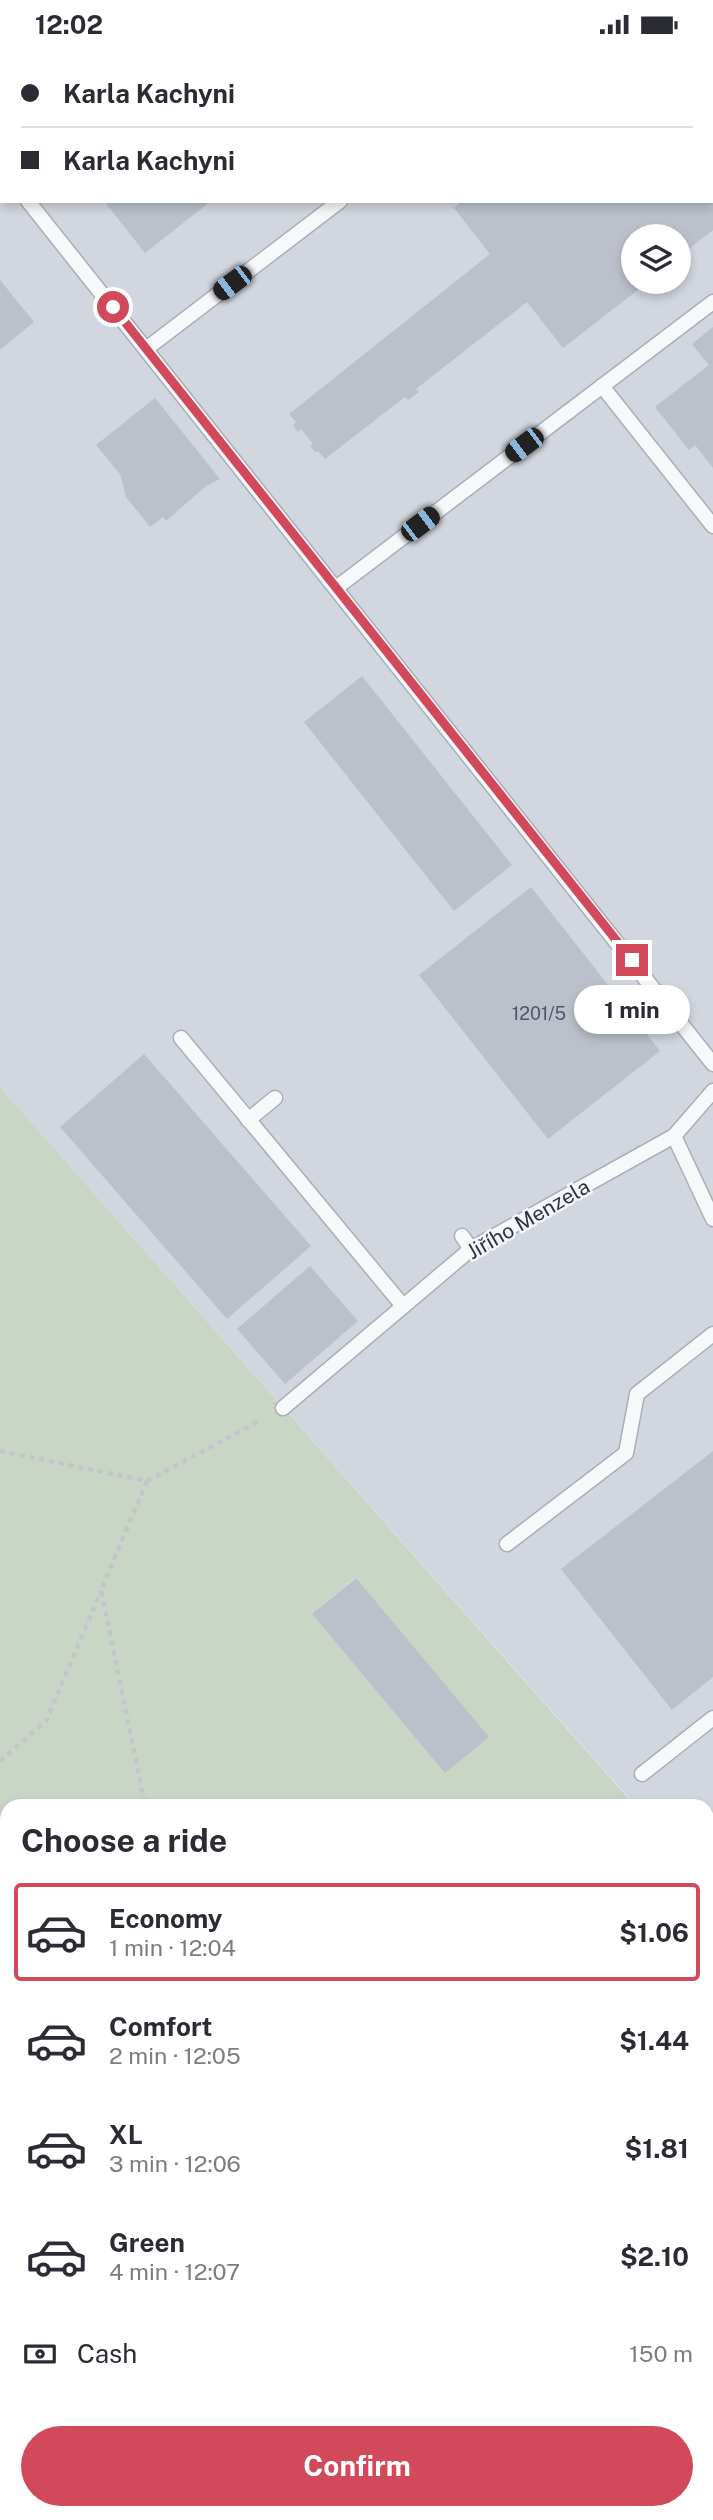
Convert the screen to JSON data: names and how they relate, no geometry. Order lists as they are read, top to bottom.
{
  "streets": {
    "lane": ["Jiřího Menzela"]
  },
  "house_numbers": ["1201/5"],
  "page": {
    "status": "12:02",
    "banner": ["Karla Kachyni", "Karla Kachyni"],
    "bubble": "1 min",
    "heading": "Choose a ride",
    "list": [
      {
        "name": "Economy",
        "note": "1 min · 12:04",
        "value": "$1.06"
      },
      {
        "name": "Comfort",
        "note": "2 min · 12:05",
        "value": "$1.44"
      },
      {
        "name": "XL",
        "note": "3 min · 12:06",
        "value": "$1.81"
      },
      {
        "name": "Green",
        "note": "4 min · 12:07",
        "value": "$2.10"
      }
    ],
    "pay": ["Cash", "150 m"],
    "buttons": "Confirm"
  }
}
